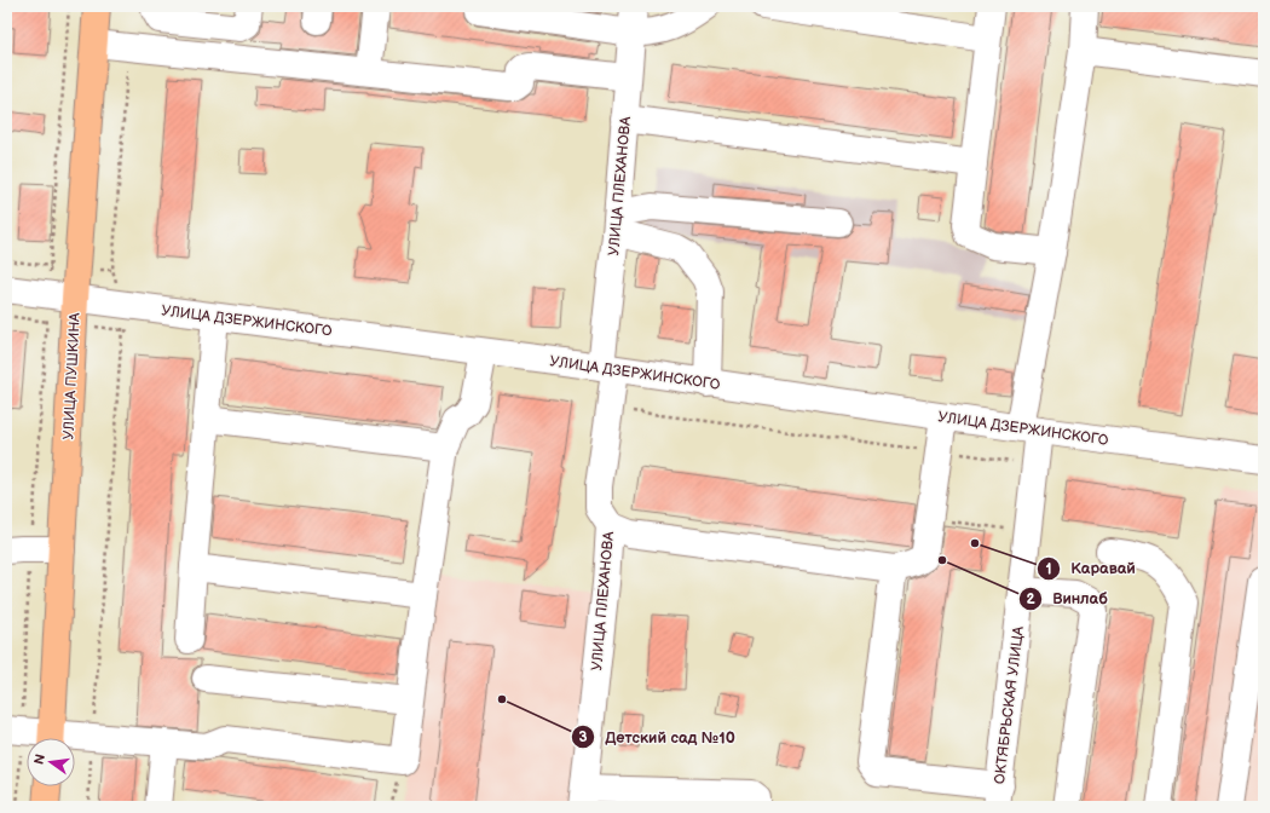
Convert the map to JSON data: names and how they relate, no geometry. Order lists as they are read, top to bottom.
{
  "streets": {
    "main road": ["УЛИЦА ПУШКИНА"],
    "street": ["УЛИЦА ПЛЕХАНОВА", "УЛИЦА ДЗЕРЖИНСКОГО", "ОКТЯБРЬСКАЯ УЛИЦА"]
  },
  "crossings": [
    ["УЛИЦА ПЛЕХАНОВА", "УЛИЦА ДЗЕРЖИНСКОГО"],
    ["УЛИЦА ДЗЕРЖИНСКОГО", "УЛИЦА ПУШКИНА"],
    ["УЛИЦА ДЗЕРЖИНСКОГО", "ОКТЯБРЬСКАЯ УЛИЦА"]
  ],
  "places": ["Каравай", "Винлаб", "Детский сад №10"],
  "north": "left"
}
